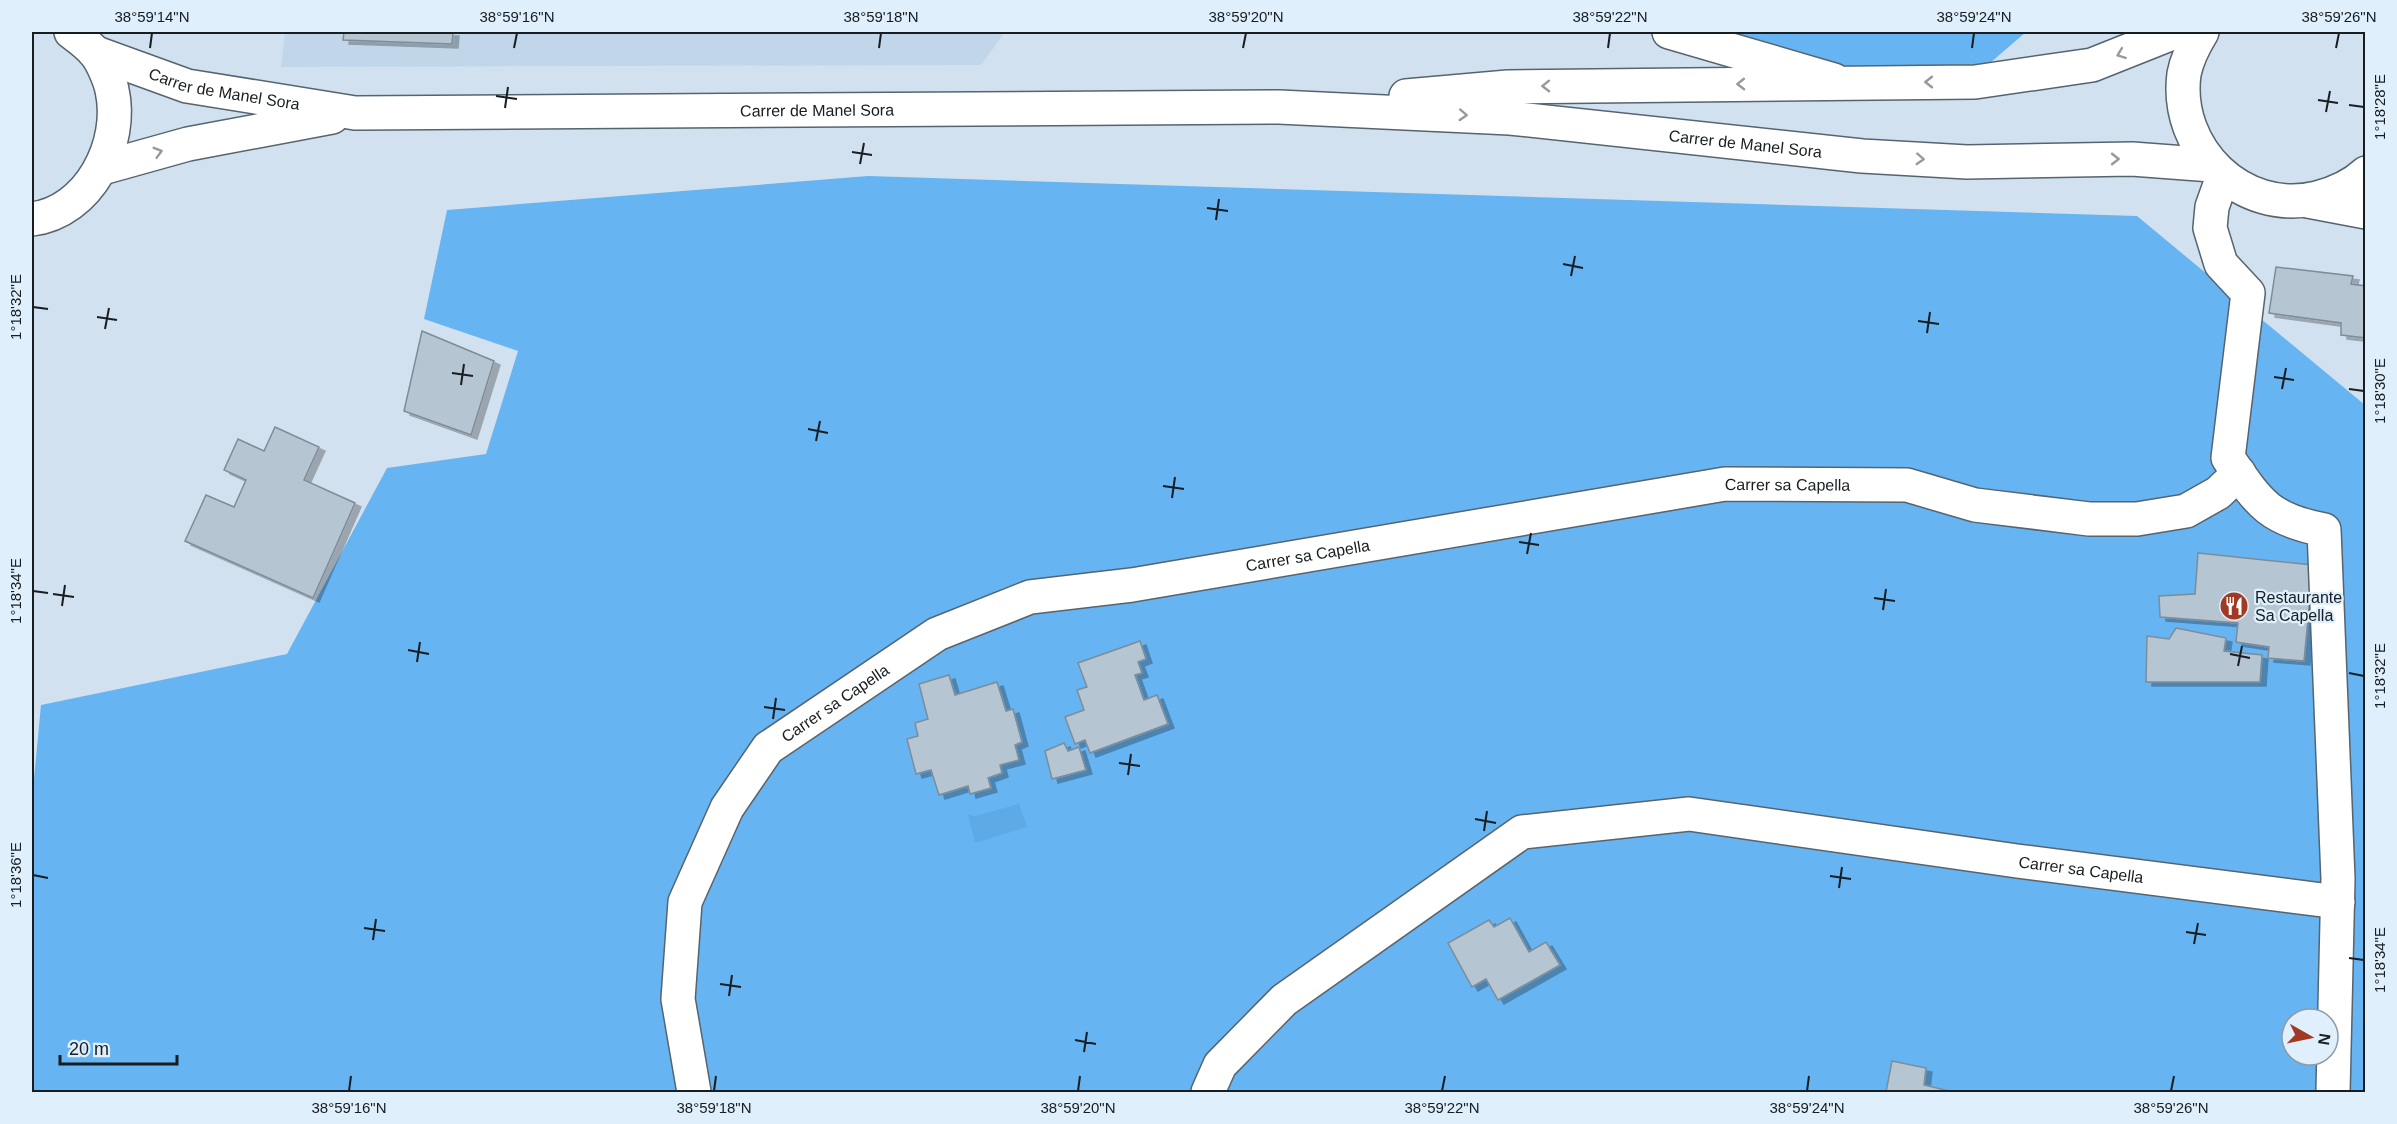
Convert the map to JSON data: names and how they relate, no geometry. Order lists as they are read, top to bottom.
{
  "streets": {
    "street": ["Carrer de Manel Sora", "Carrer sa Capella"]
  },
  "places": {
    "restaurant": ["Restaurante Sa Capella"]
  },
  "scale_bar": "20 m",
  "north": "right",
  "coordinates": [
    "38°59'14\"N",
    "38°59'16\"N",
    "38°59'18\"N",
    "38°59'20\"N",
    "38°59'22\"N",
    "38°59'24\"N",
    "38°59'26\"N",
    "1°18'28\"E",
    "1°18'32\"E",
    "1°18'30\"E",
    "1°18'34\"E",
    "1°18'36\"E"
  ]
}
